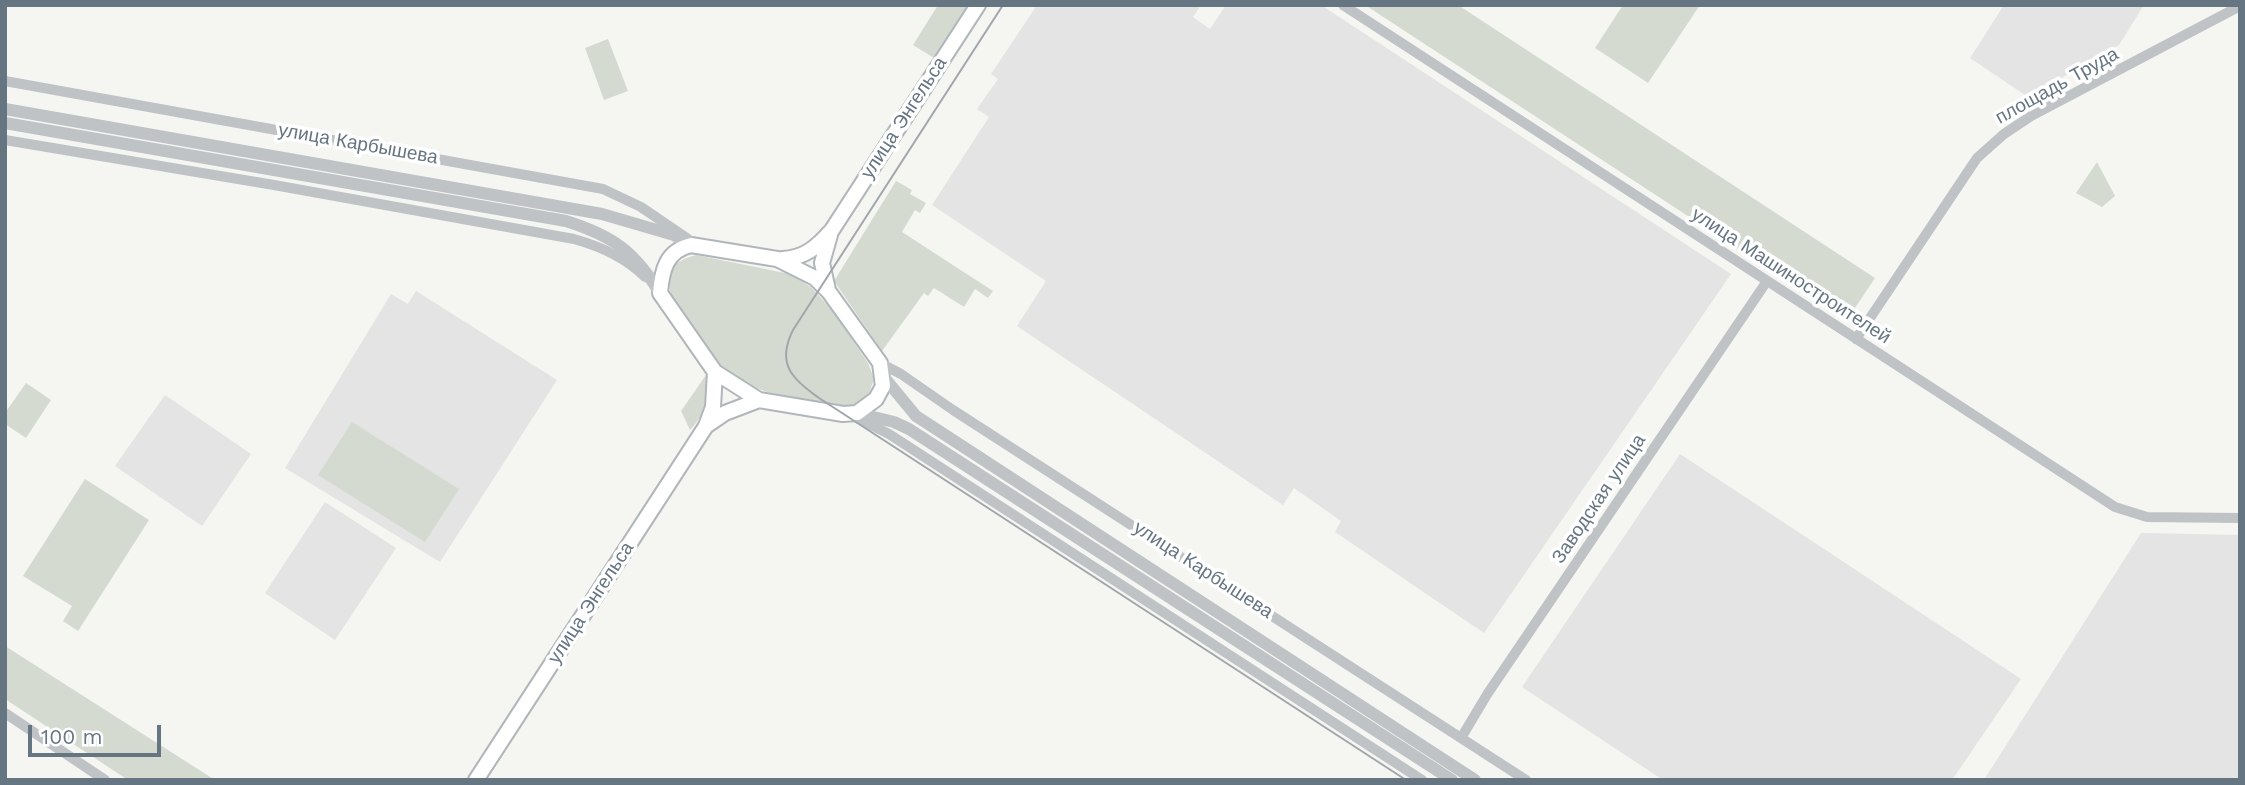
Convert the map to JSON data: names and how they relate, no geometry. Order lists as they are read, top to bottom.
{
  "streets": {
    "main road": ["улица Энгельса", "улица Карбышева"],
    "street": ["площадь Труда", "улица Машиностроителей", "Заводская улица"]
  },
  "crossings": [
    ["площадь Труда", "улица Машиностроителей"],
    ["улица Энгельса", "улица Карбышева"],
    ["улица Карбышева", "Заводская улица"],
    ["улица Машиностроителей", "Заводская улица"]
  ],
  "scale_bar": "100 m"
}
